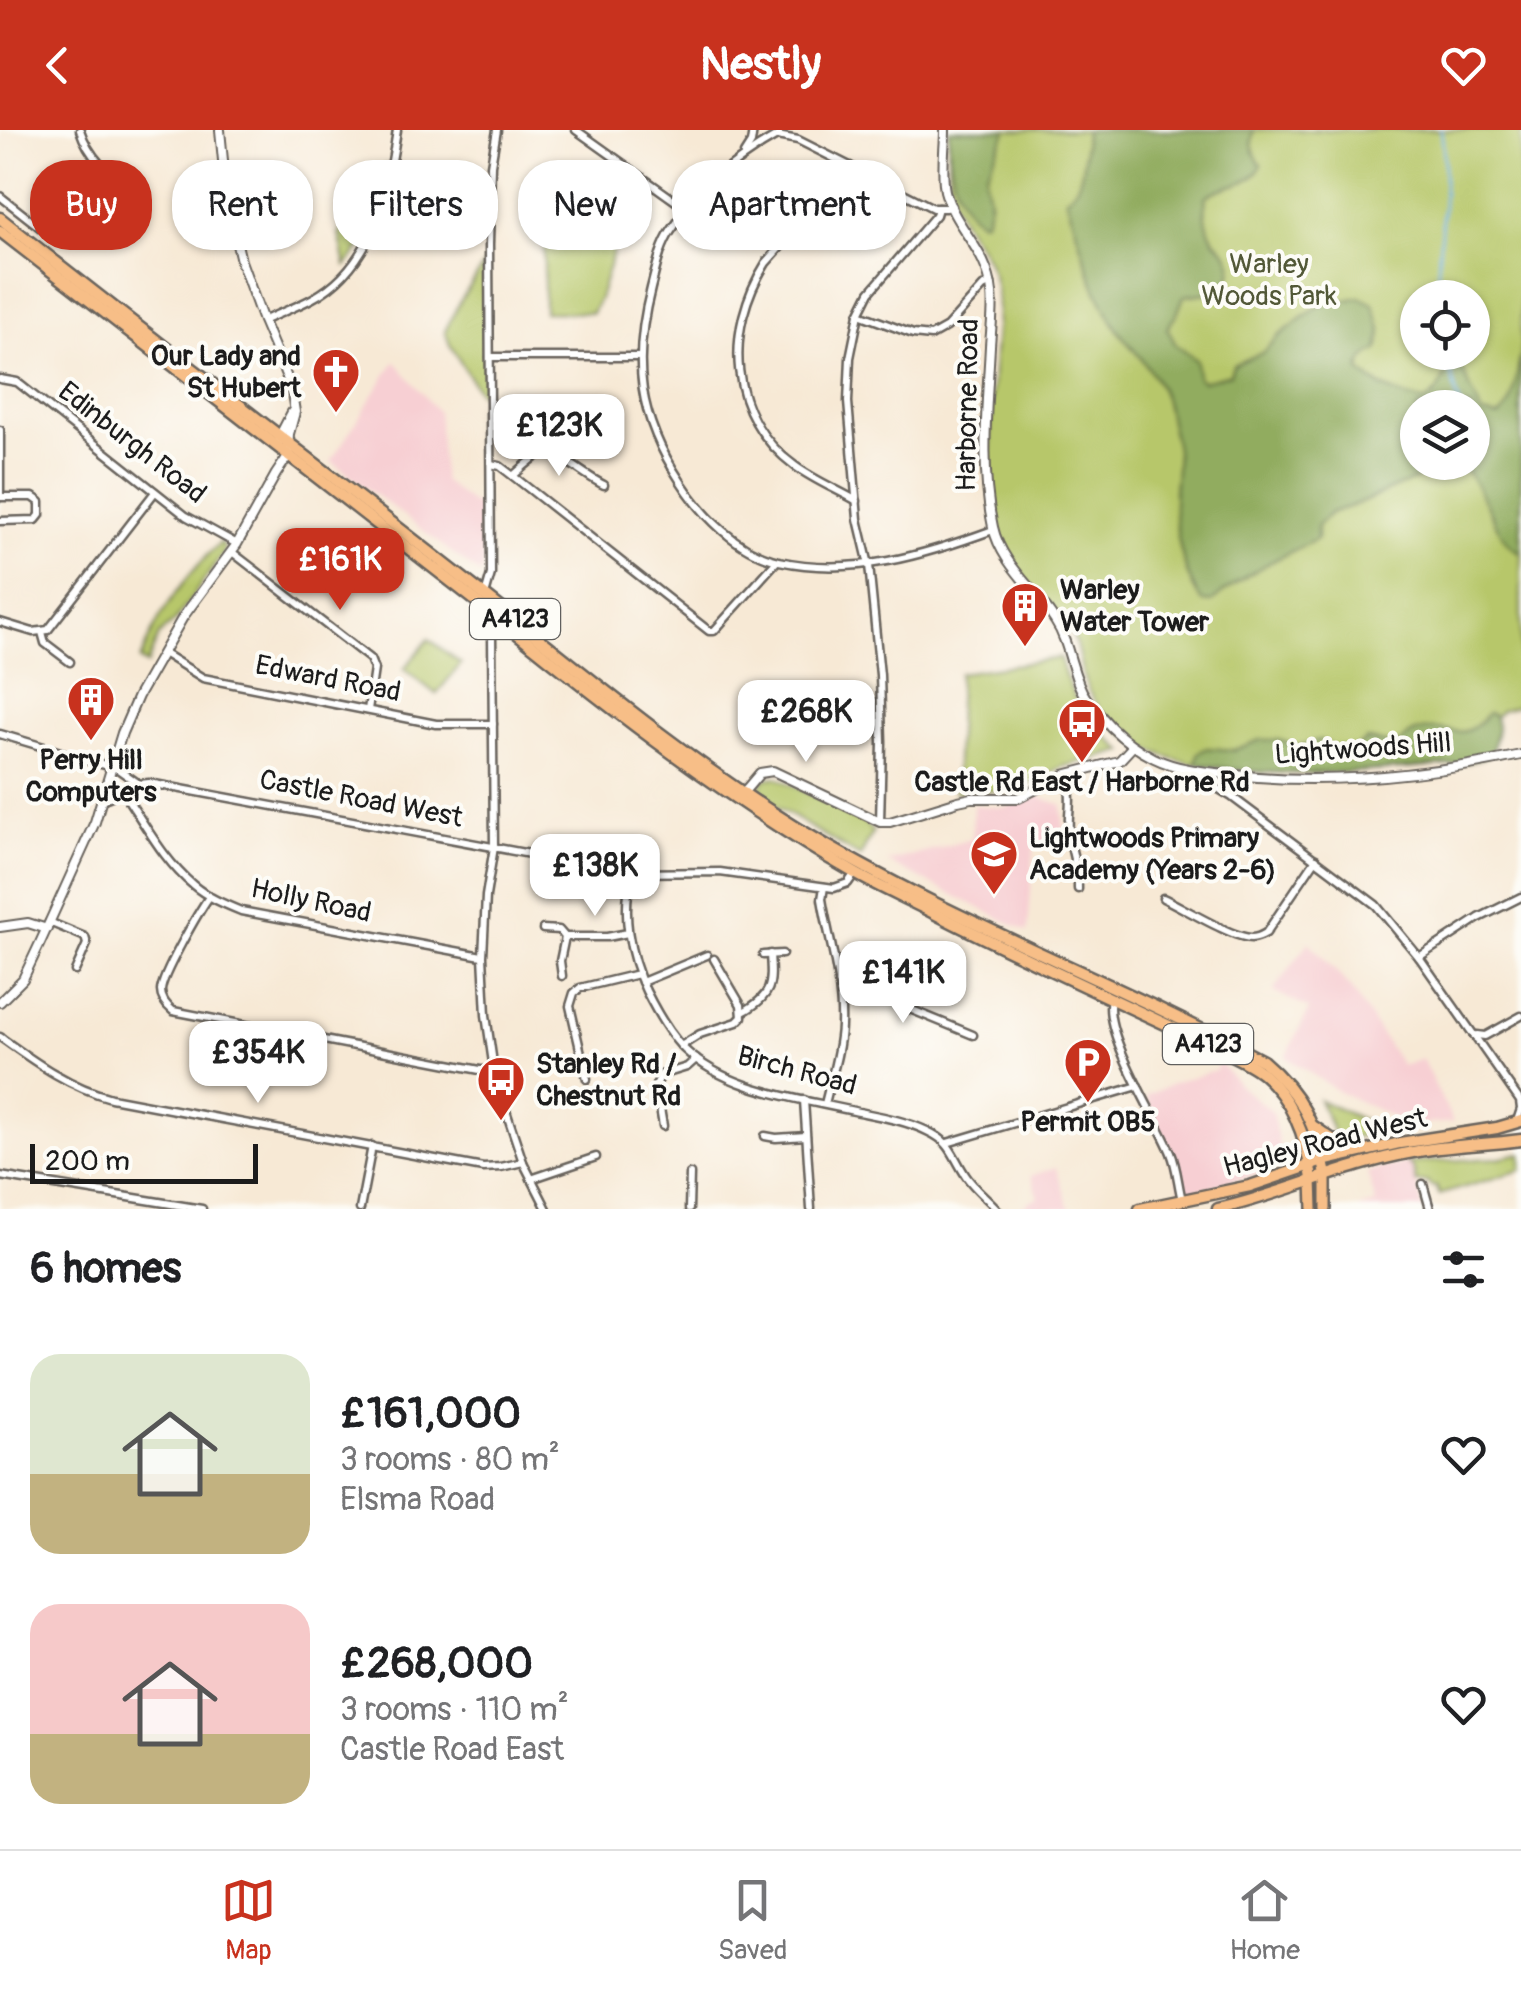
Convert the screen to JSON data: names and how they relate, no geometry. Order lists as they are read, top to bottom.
{
  "streets": {
    "highway": ["A4123", "Hagley Road West"],
    "street": [
      "Harborne Road",
      "Edinburgh Road",
      "Edward Road",
      "Lightwoods Hill",
      "Castle Road West",
      "Holly Road",
      "Birch Road"
    ]
  },
  "crossings": [
    ["Harborne Road", "Lightwoods Hill"],
    ["Harborne Road", "Hagley Road West"],
    ["Edinburgh Road", "Edward Road"],
    ["A4123", "Hagley Road West"],
    ["Castle Road West", "Holly Road"],
    ["Castle Road West", "Birch Road"]
  ],
  "parks": ["Warley Woods Park"],
  "places": {
    "church": ["Our Lady and St Hubert"],
    "building": ["Warley Water Tower", "Perry Hill Computers"],
    "bus stop": ["Castle Rd East / Harborne Rd", "Stanley Rd / Chestnut Rd"],
    "school or university": ["Lightwoods Primary Academy (Years 2-6)"],
    "parking": ["Permit OB5"]
  },
  "scale_bar": "200 m",
  "page": {
    "header": "Nestly",
    "chip": [
      "Buy",
      "Rent",
      "Filters",
      "New",
      "Apartment"
    ],
    "price": [
      "£123K",
      "£161K",
      "£268K",
      "£138K",
      "£141K",
      "£354K"
    ],
    "scale": "200 m",
    "heading": "6 homes",
    "list": [
      {
        "name": "£161,000",
        "note": "3 rooms · 80 m² · Elsma Road"
      },
      {
        "name": "£268,000",
        "note": "3 rooms · 110 m² · Castle Road East"
      }
    ],
    "tabs": ["Map", "Saved", "Home"]
  }
}
